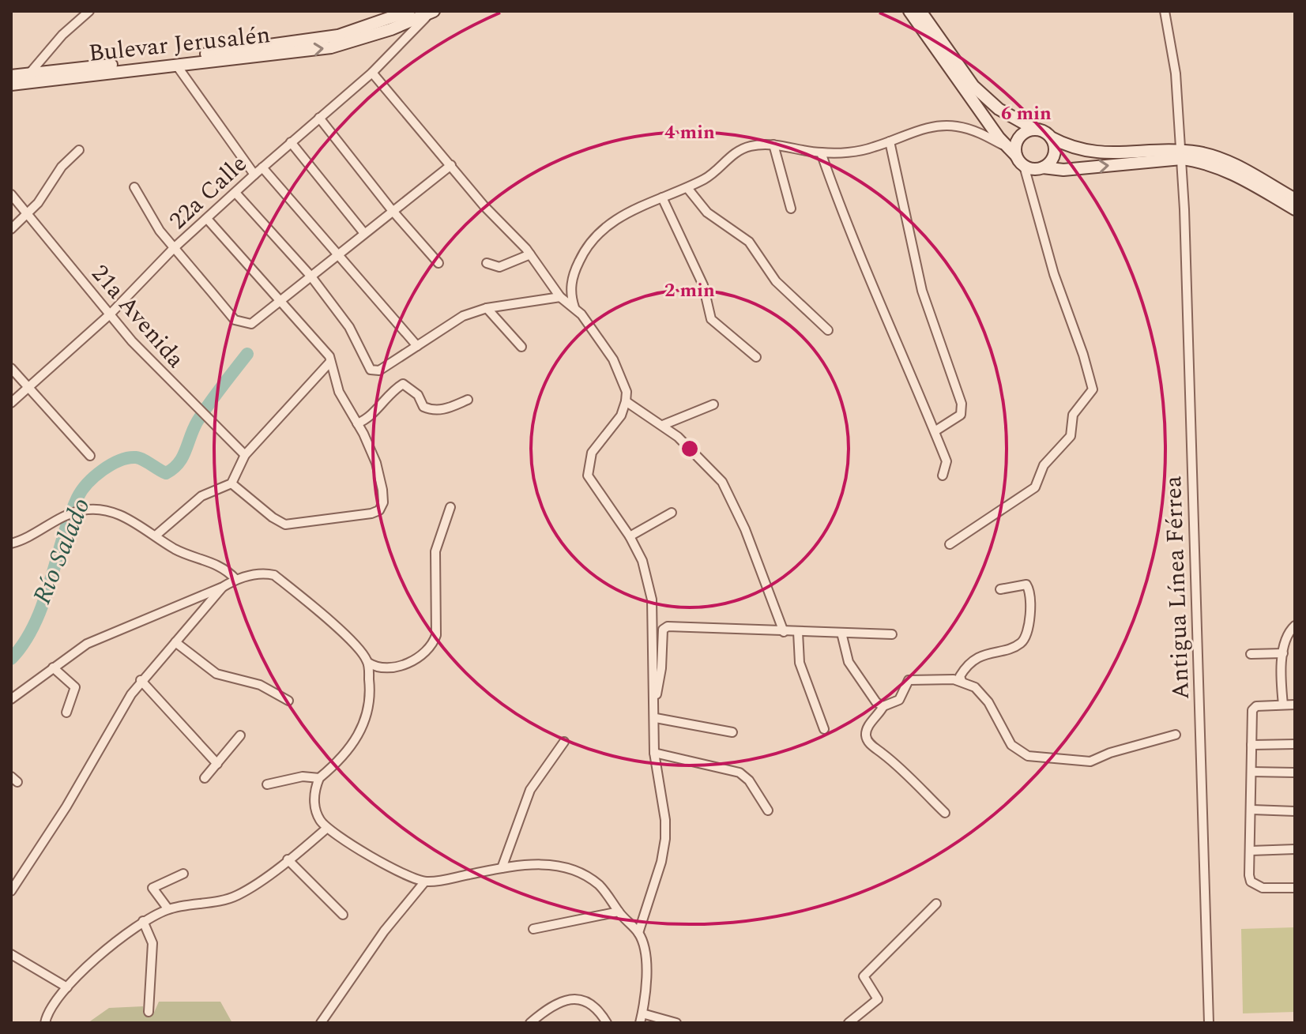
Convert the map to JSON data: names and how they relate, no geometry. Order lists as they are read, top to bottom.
{
  "streets": {
    "main road": ["Bulevar Jerusalén"],
    "street": ["22a Calle", "21a Avenida", "Antigua Línea Férrea"]
  },
  "crossings": [
    ["Bulevar Jerusalén", "22a Calle"],
    ["22a Calle", "21a Avenida"]
  ],
  "water": ["Río Salado"],
  "rings": ["6 min", "4 min", "2 min"]
}
